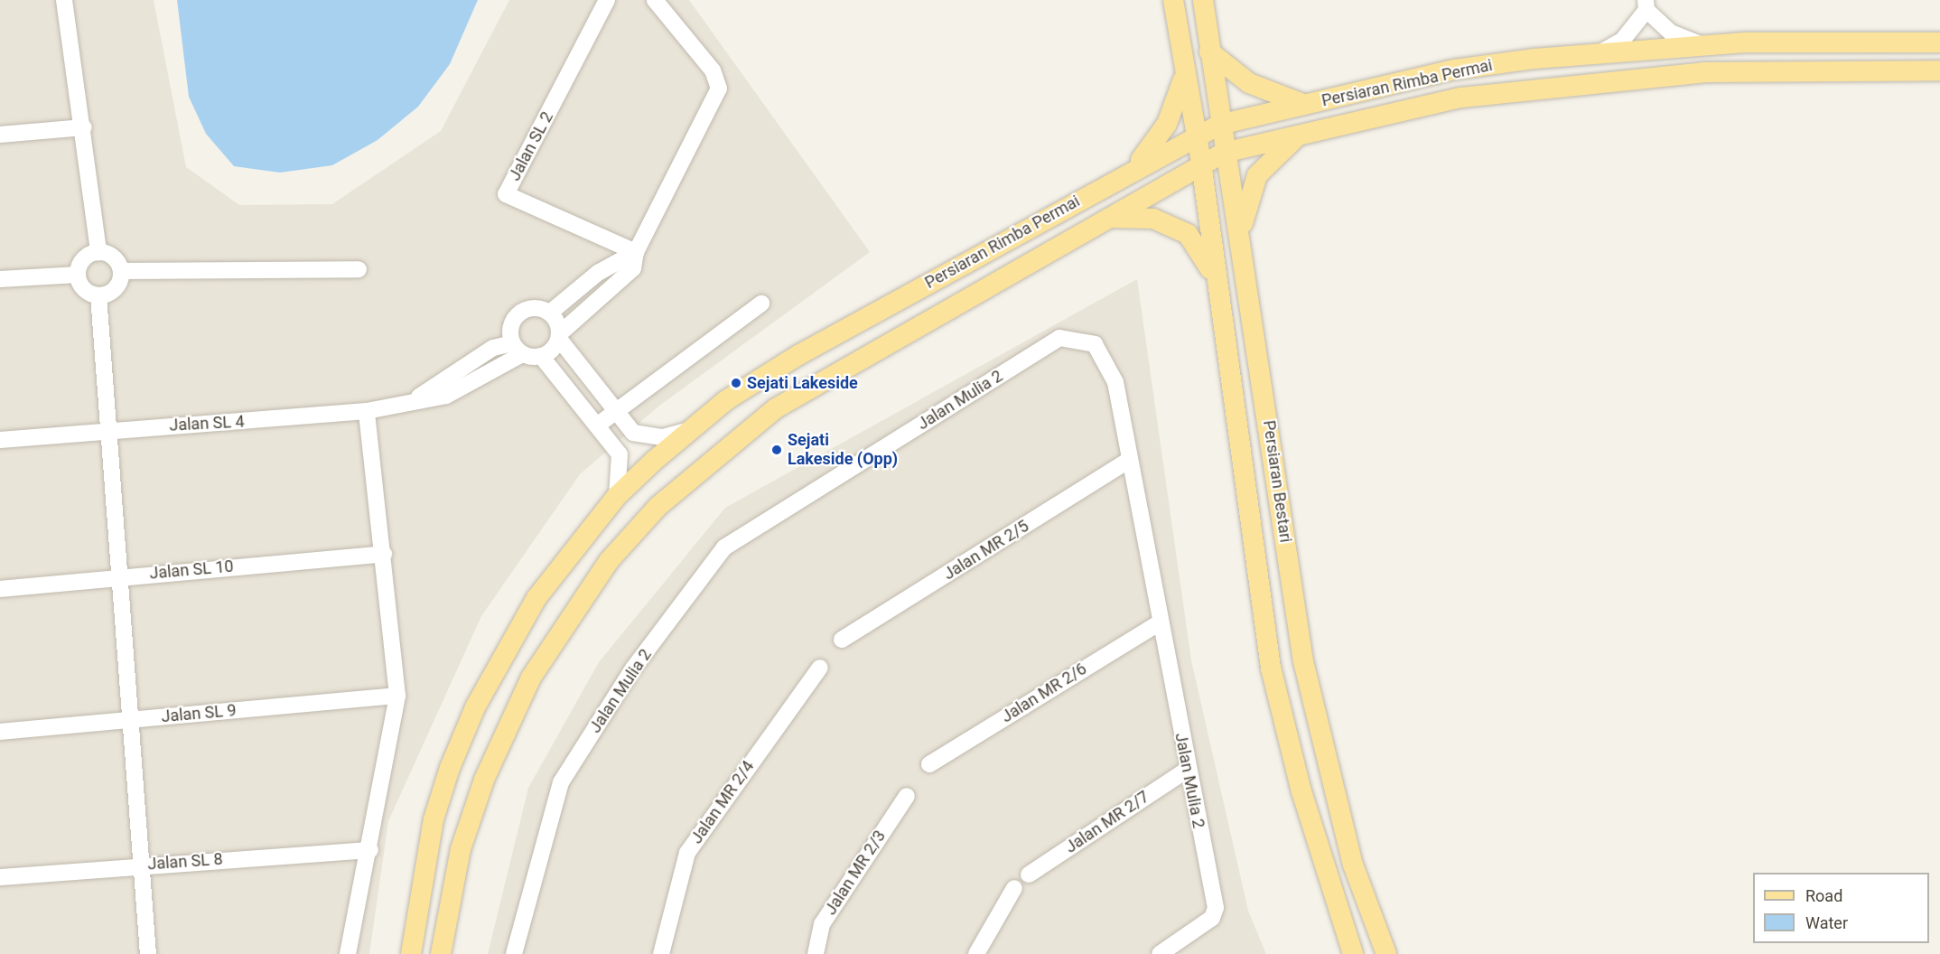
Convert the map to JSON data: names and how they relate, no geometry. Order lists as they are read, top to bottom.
{
  "streets": {
    "main road": ["Persiaran Rimba Permai", "Persiaran Bestari"],
    "street": [
      "Jalan SL 2",
      "Jalan Mulia 2",
      "Jalan SL 4",
      "Jalan MR 2/5",
      "Jalan SL 10",
      "Jalan MR 2/6",
      "Jalan SL 9",
      "Jalan MR 2/4",
      "Jalan MR 2/7",
      "Jalan SL 8",
      "Jalan MR 2/3"
    ]
  },
  "crossings": [
    ["Persiaran Rimba Permai", "Persiaran Bestari"],
    ["Jalan Mulia 2", "Jalan MR 2/5"],
    ["Jalan Mulia 2", "Jalan MR 2/6"],
    ["Jalan Mulia 2", "Jalan MR 2/7"]
  ],
  "places": ["Sejati Lakeside", "Sejati Lakeside (Opp)"],
  "legend": ["Road", "Water"]
}
